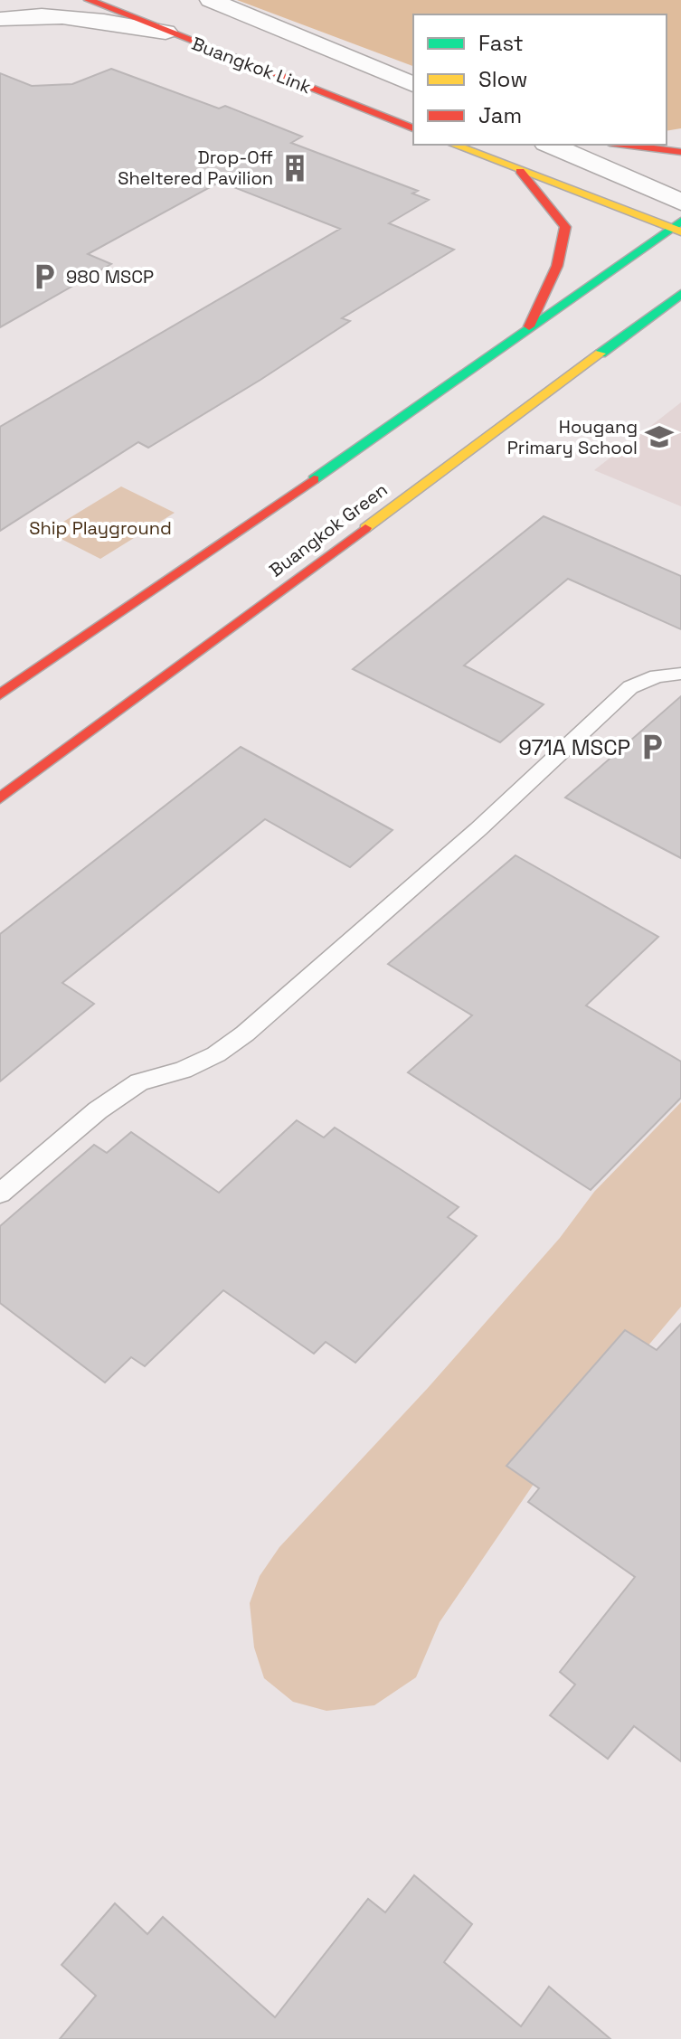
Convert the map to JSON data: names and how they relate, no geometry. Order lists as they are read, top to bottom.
{
  "streets": {
    "main road": ["Buangkok Link", "Buangkok Green"]
  },
  "parks": ["Ship Playground"],
  "places": {
    "building": ["Drop-Off Sheltered Pavilion"],
    "parking": ["980 MSCP", "971A MSCP"],
    "school or university": ["Hougang Primary School"]
  },
  "legend": ["Fast", "Slow", "Jam"]
}
